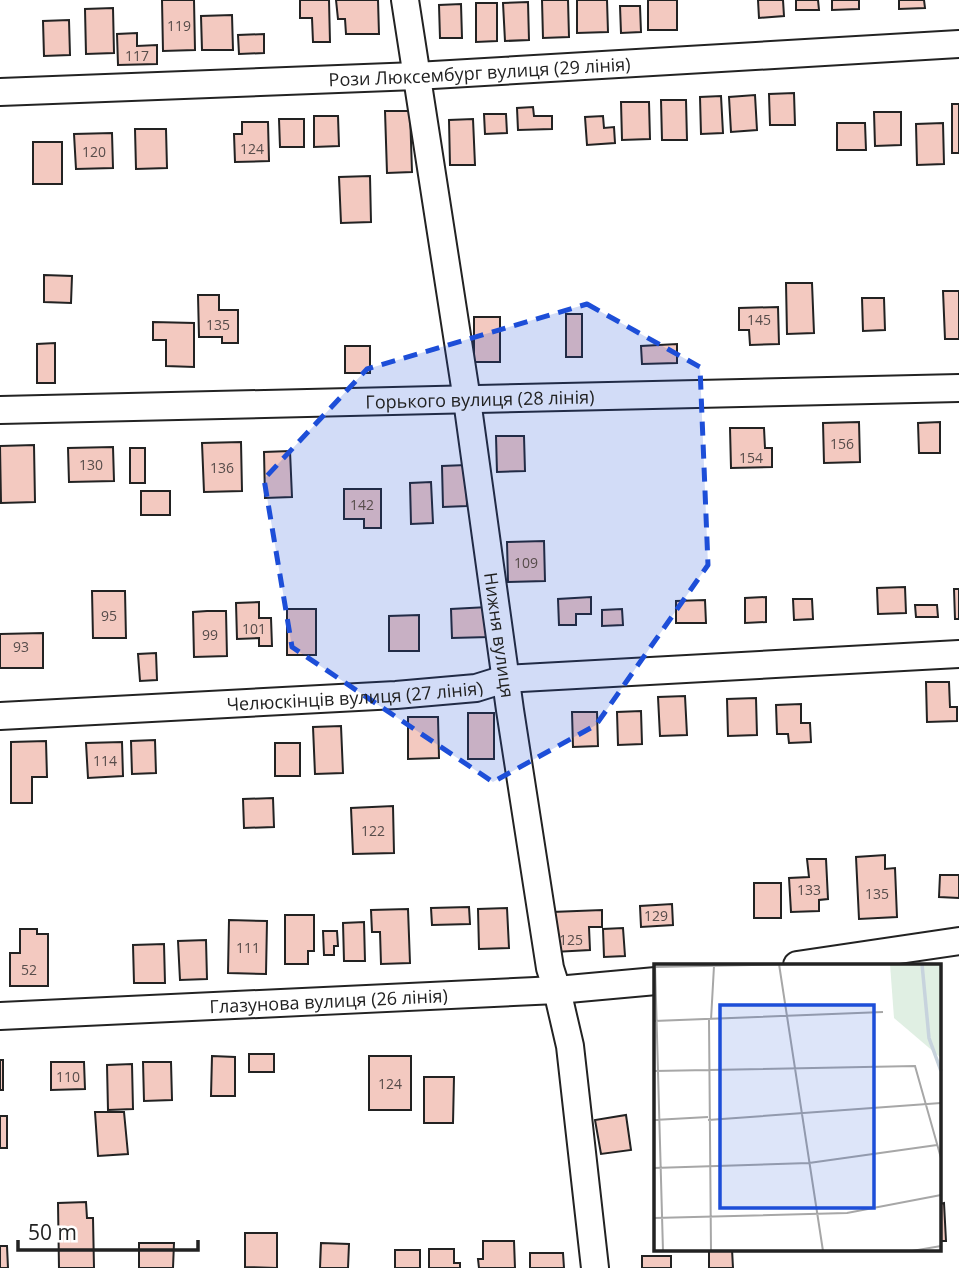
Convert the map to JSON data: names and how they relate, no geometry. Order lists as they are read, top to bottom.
{
  "streets": {
    "street": [
      "Рози Люксембург вулиця (29 лiнiя)",
      "Горького вулиця (28 лiнiя)",
      "Нижня вулиця",
      "Челюскінців вулиця (27 лiнiя)",
      "Глазунова вулиця (26 лiнiя)"
    ]
  },
  "crossings": [
    ["Рози Люксембург вулиця (29 лiнiя)", "Нижня вулиця"],
    ["Горького вулиця (28 лiнiя)", "Нижня вулиця"],
    ["Нижня вулиця", "Челюскінців вулиця (27 лiнiя)"],
    ["Нижня вулиця", "Глазунова вулиця (26 лiнiя)"]
  ],
  "house_numbers": [
    "119",
    "117",
    "124",
    "120",
    "145",
    "135",
    "156",
    "154",
    "130",
    "136",
    "142",
    "109",
    "95",
    "101",
    "99",
    "93",
    "114",
    "122",
    "133",
    "135",
    "129",
    "125",
    "111",
    "52",
    "110",
    "124"
  ],
  "scale_bar": "50 m"
}
